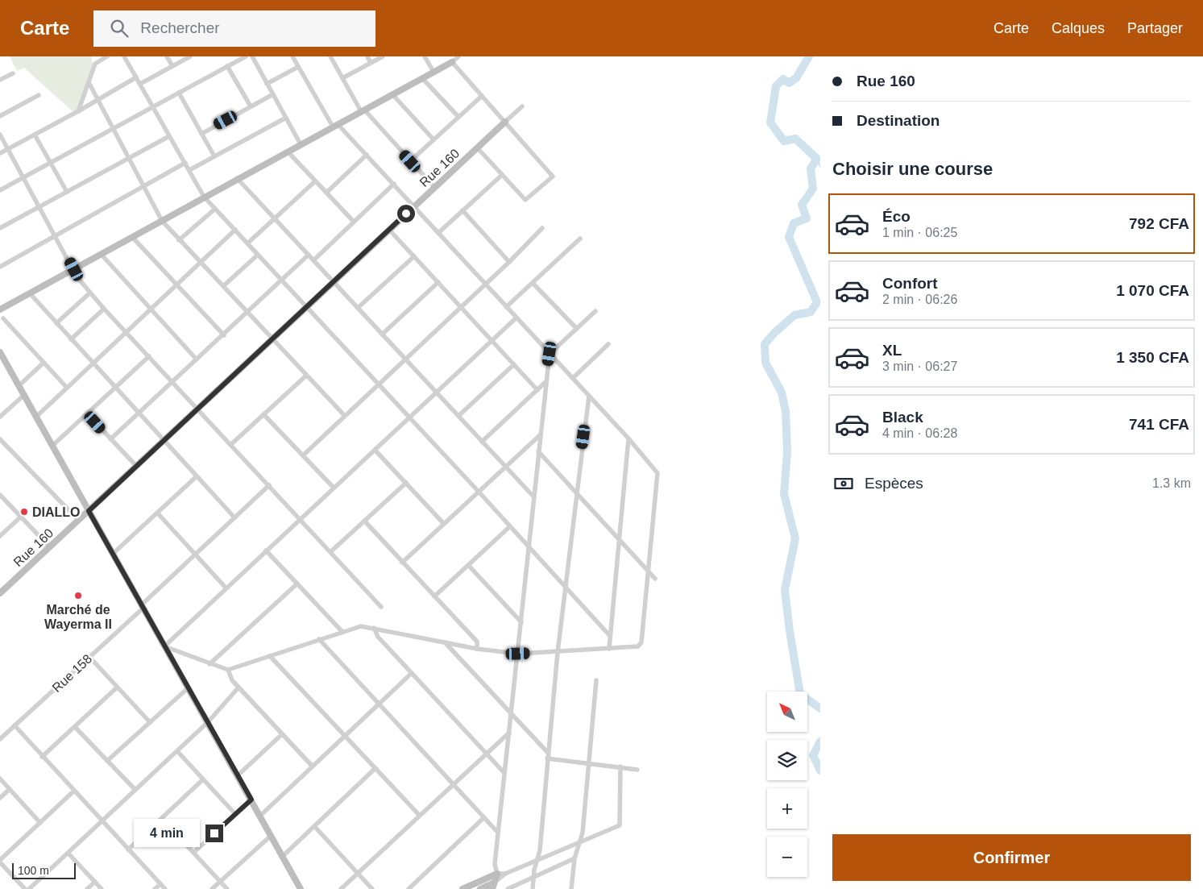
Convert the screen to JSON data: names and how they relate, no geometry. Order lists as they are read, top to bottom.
{
  "streets": {
    "street": ["Rue 160", "Rue 158"]
  },
  "places": ["DIALLO", "Marché de Wayerma II"],
  "scale_bar": "100 m",
  "north": "top left",
  "page": {
    "header": "Carte",
    "search": "Rechercher",
    "nav": ["Carte", "Calques", "Partager"],
    "banner": ["Rue 160", "Destination"],
    "heading": "Choisir une course",
    "list": [
      {
        "name": "Éco",
        "note": "1 min · 06:25",
        "value": "792 CFA"
      },
      {
        "name": "Confort",
        "note": "2 min · 06:26",
        "value": "1 070 CFA"
      },
      {
        "name": "XL",
        "note": "3 min · 06:27",
        "value": "1 350 CFA"
      },
      {
        "name": "Black",
        "note": "4 min · 06:28",
        "value": "741 CFA"
      }
    ],
    "pay": ["Espèces", "1.3 km"],
    "map_buttons": ["+", "−"],
    "bubble": "4 min",
    "buttons": "Confirmer",
    "scale": "100 m"
  }
}
